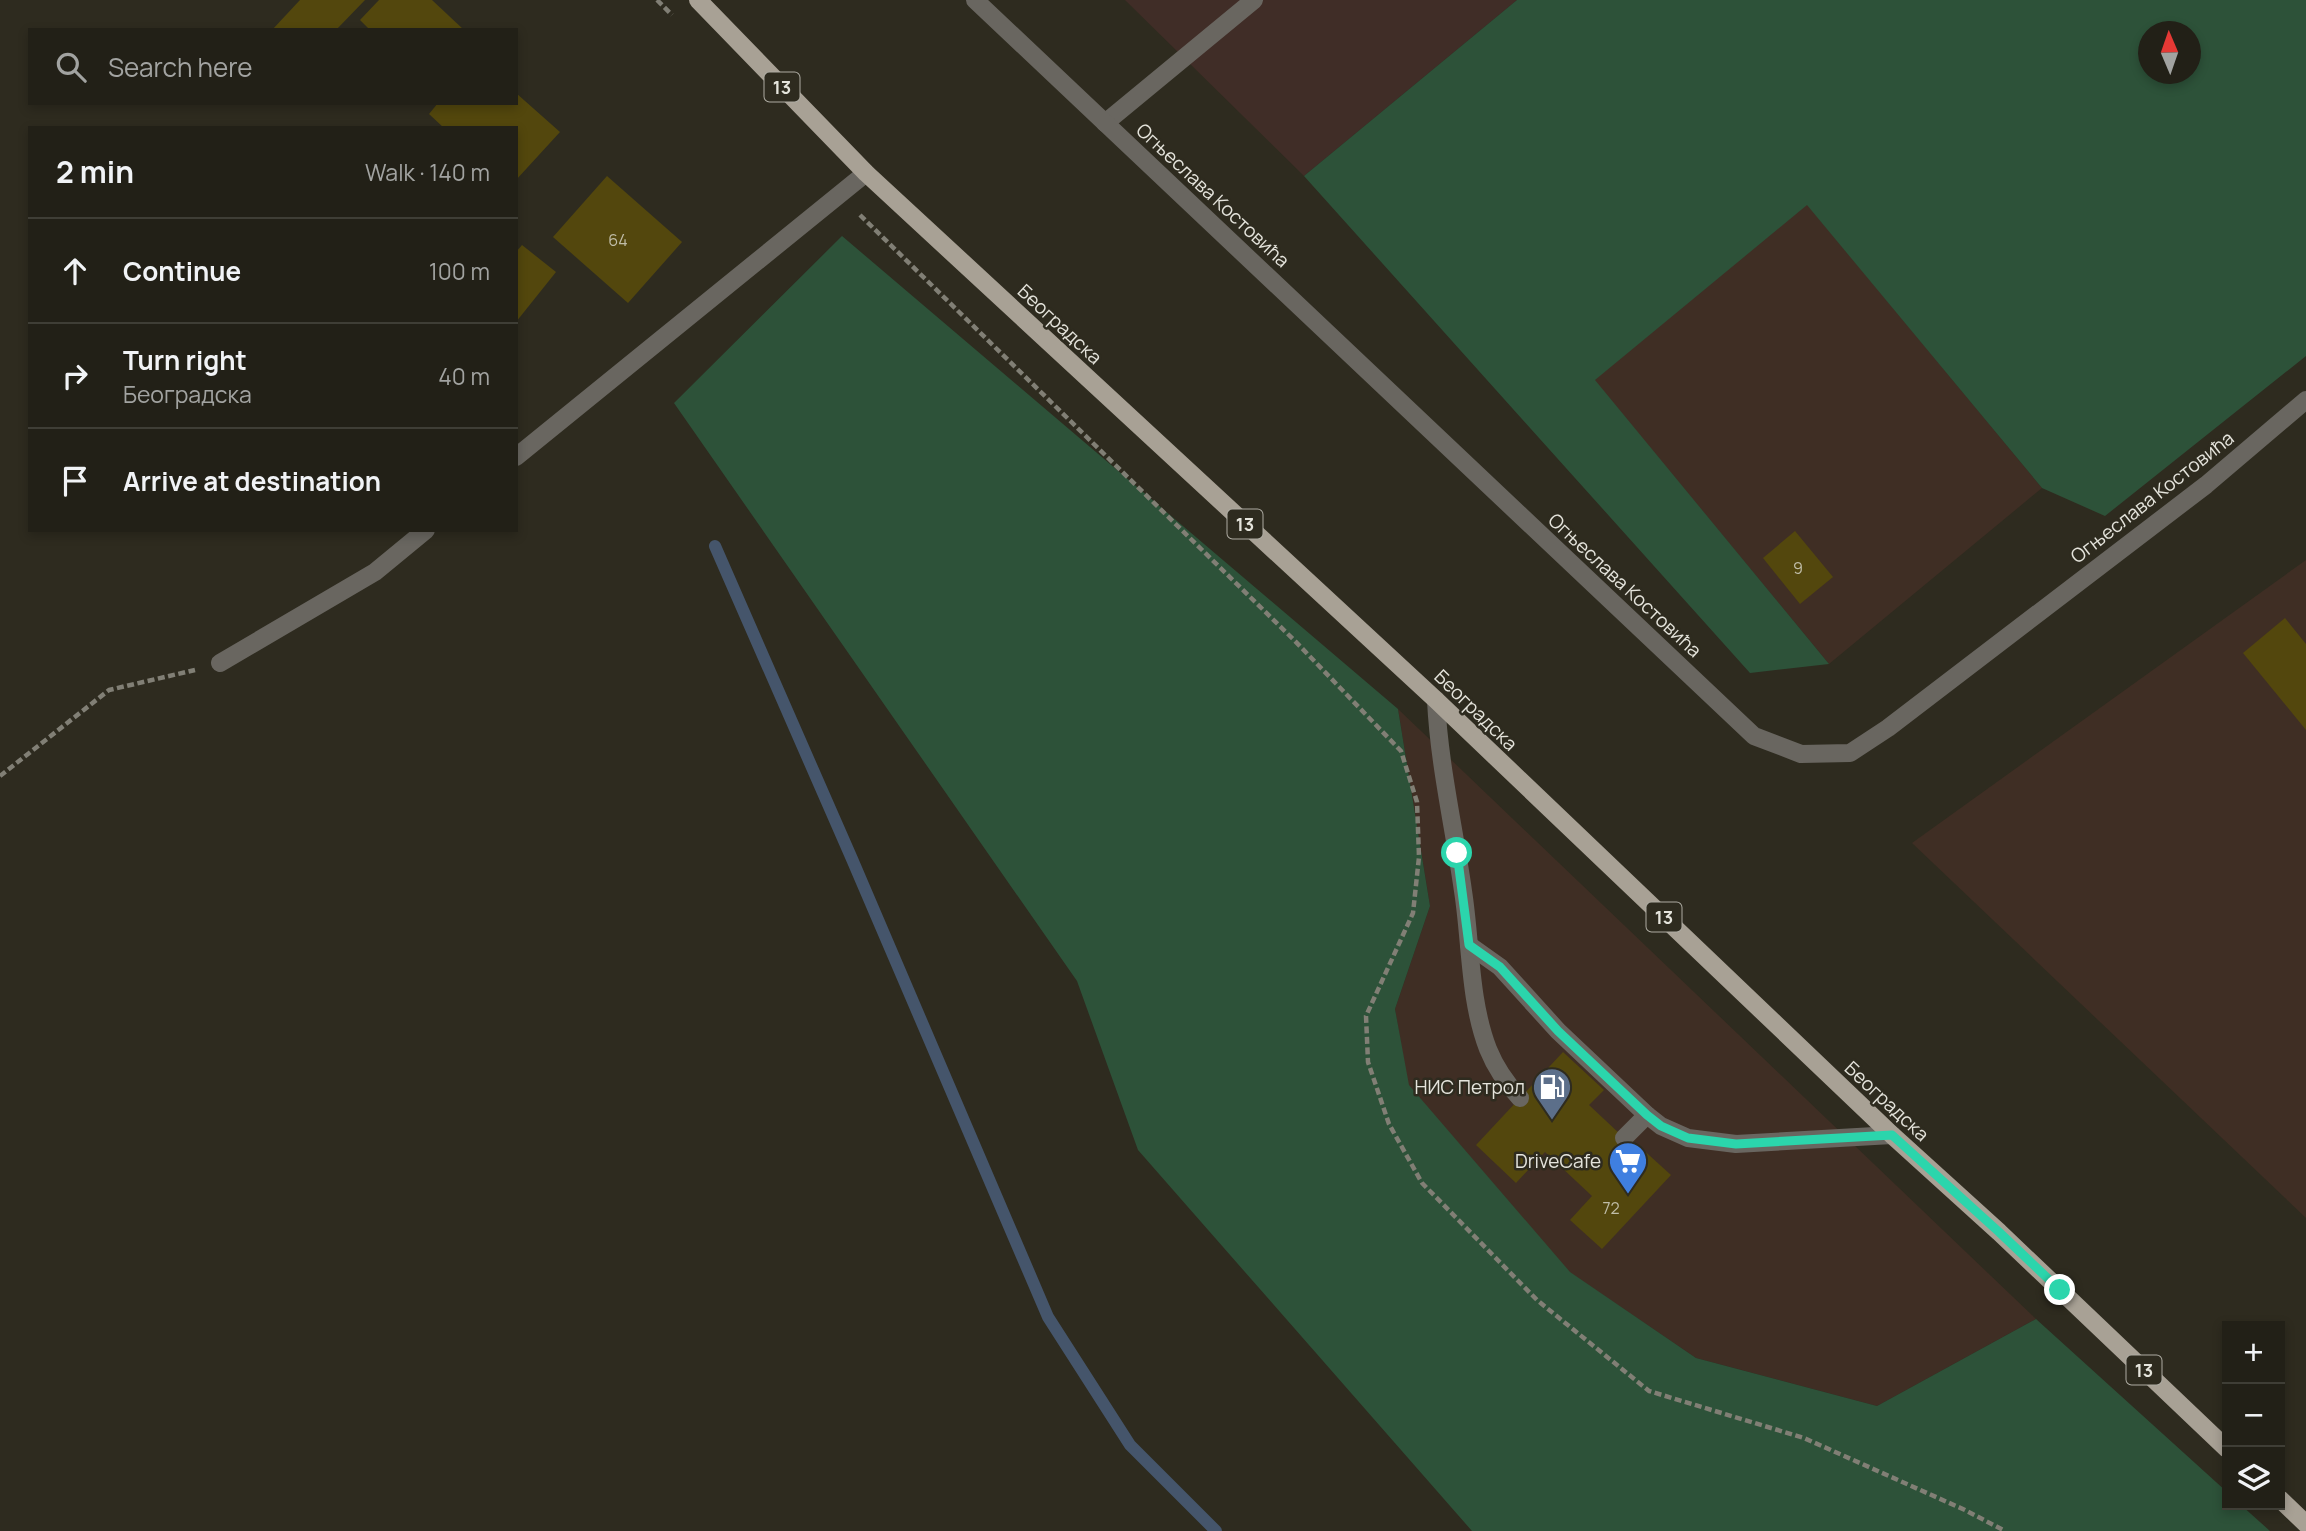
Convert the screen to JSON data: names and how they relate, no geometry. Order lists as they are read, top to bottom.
{
  "streets": {
    "main road": ["13", "Београдска"],
    "street": ["Огњеслава Костовића"]
  },
  "places": {
    "fuel station": ["НИС Петрол"],
    "supermarket": ["DriveCafe"]
  },
  "house_numbers": ["64", "9", "72"],
  "north": "top",
  "page": {
    "search": "Search here",
    "heading": ["2 min", "Walk · 140 m"],
    "list": [
      ["Continue", "100 m"],
      ["Turn right", "Београдска", "40 m"],
      "Arrive at destination"
    ],
    "map_buttons": ["+", "−"]
  }
}
